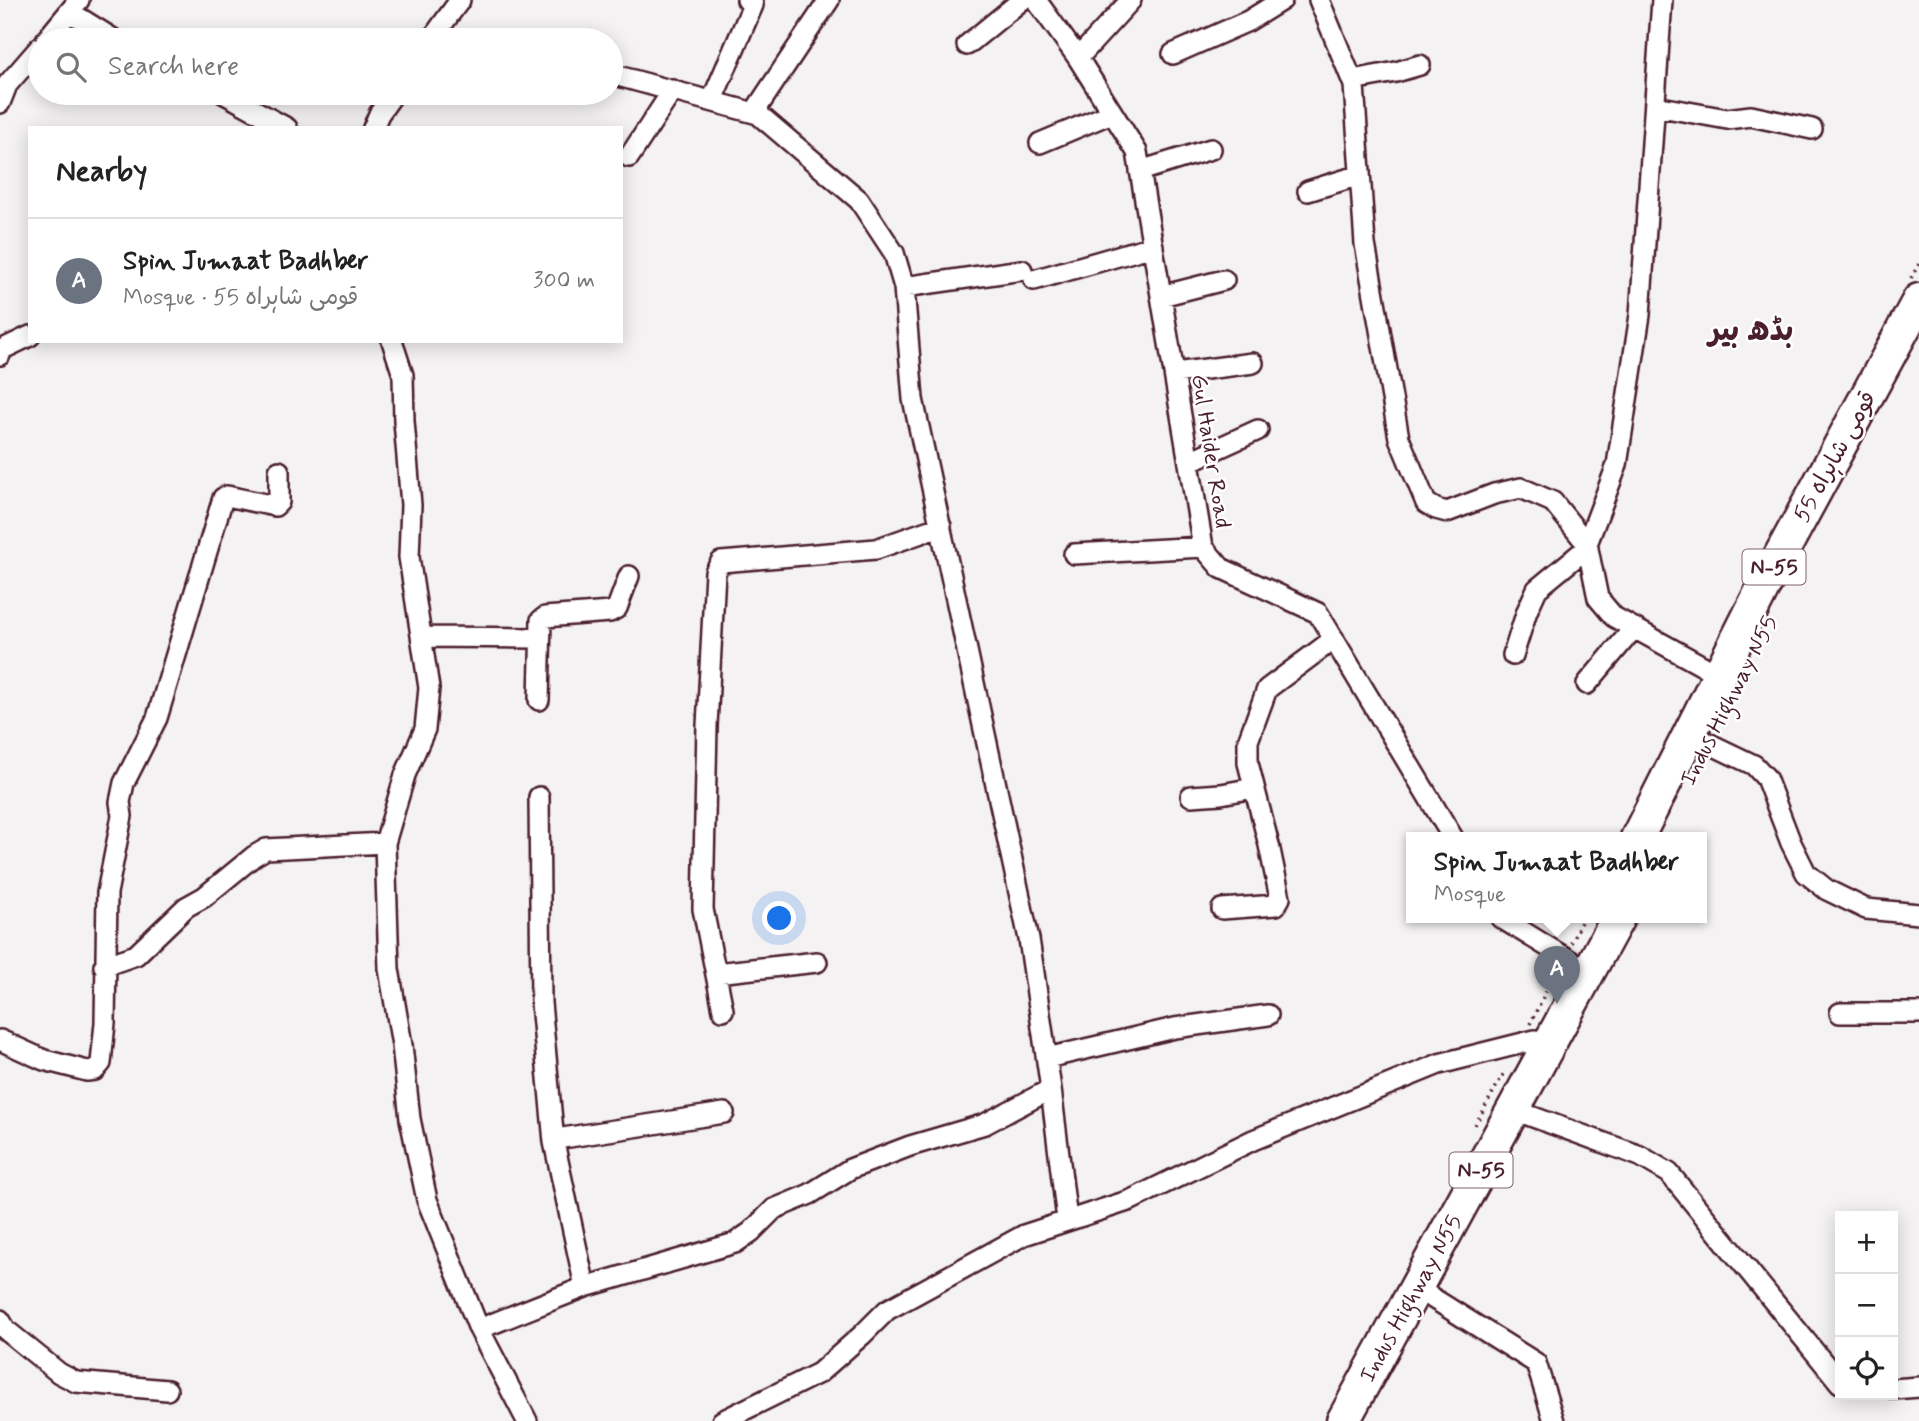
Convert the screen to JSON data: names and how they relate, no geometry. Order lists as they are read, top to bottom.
{
  "streets": {
    "highway": ["قومی شاہراہ 55", "N-55", "Indus Highway N55"],
    "street": ["Gul Haider Road"]
  },
  "districts": ["بڈھ بیر"],
  "page": {
    "search": "Search here",
    "heading": "Nearby",
    "list": [
      {
        "mark": "A",
        "name": "Spin Jumaat Badhber",
        "note": "Mosque · قومی شاہراہ 55",
        "value": "300 m"
      }
    ],
    "popup": ["Spin Jumaat Badhber", "Mosque"],
    "pins": "A",
    "map_buttons": ["+", "−"]
  }
}
